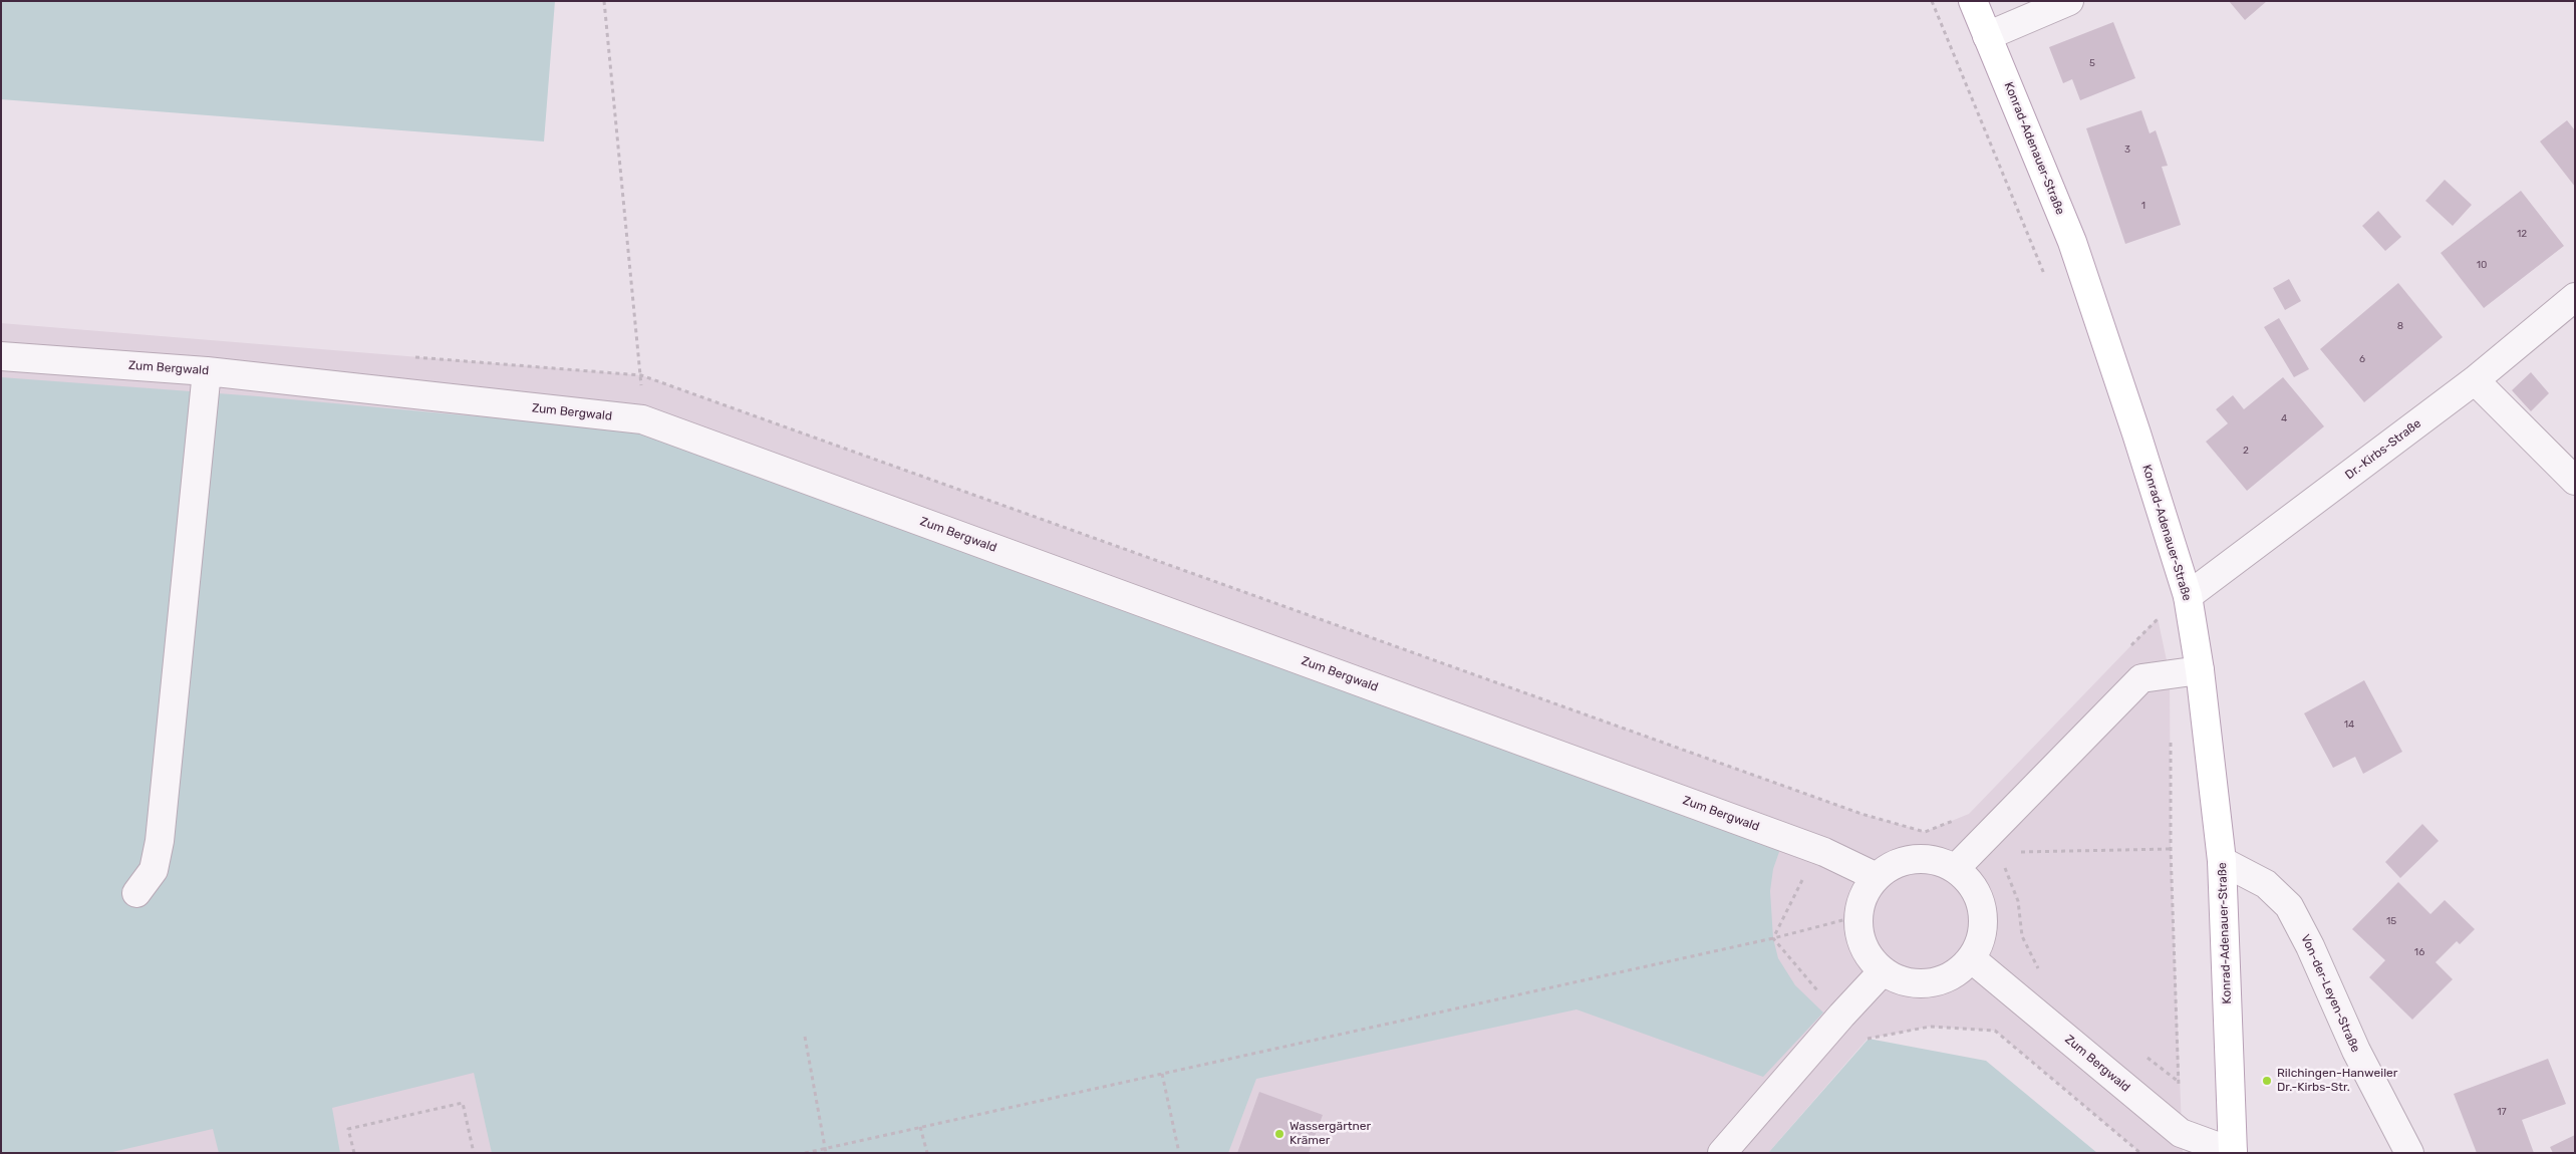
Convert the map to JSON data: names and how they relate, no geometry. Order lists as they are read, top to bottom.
{
  "streets": {
    "main road": ["Konrad-Adenauer-Straße"],
    "street": ["Zum Bergwald", "Dr.-Kirbs-Straße", "Von-der-Leyen-Straße"]
  },
  "crossings": [
    ["Konrad-Adenauer-Straße", "Zum Bergwald"],
    ["Konrad-Adenauer-Straße", "Dr.-Kirbs-Straße"],
    ["Konrad-Adenauer-Straße", "Von-der-Leyen-Straße"]
  ],
  "places": ["Rilchingen-Hanweiler Dr.-Kirbs-Str.", "Wassergärtner Krämer"],
  "house_numbers": [
    "5",
    "3",
    "1",
    "12",
    "10",
    "8",
    "6",
    "4",
    "2",
    "14",
    "15",
    "16",
    "17"
  ]
}
